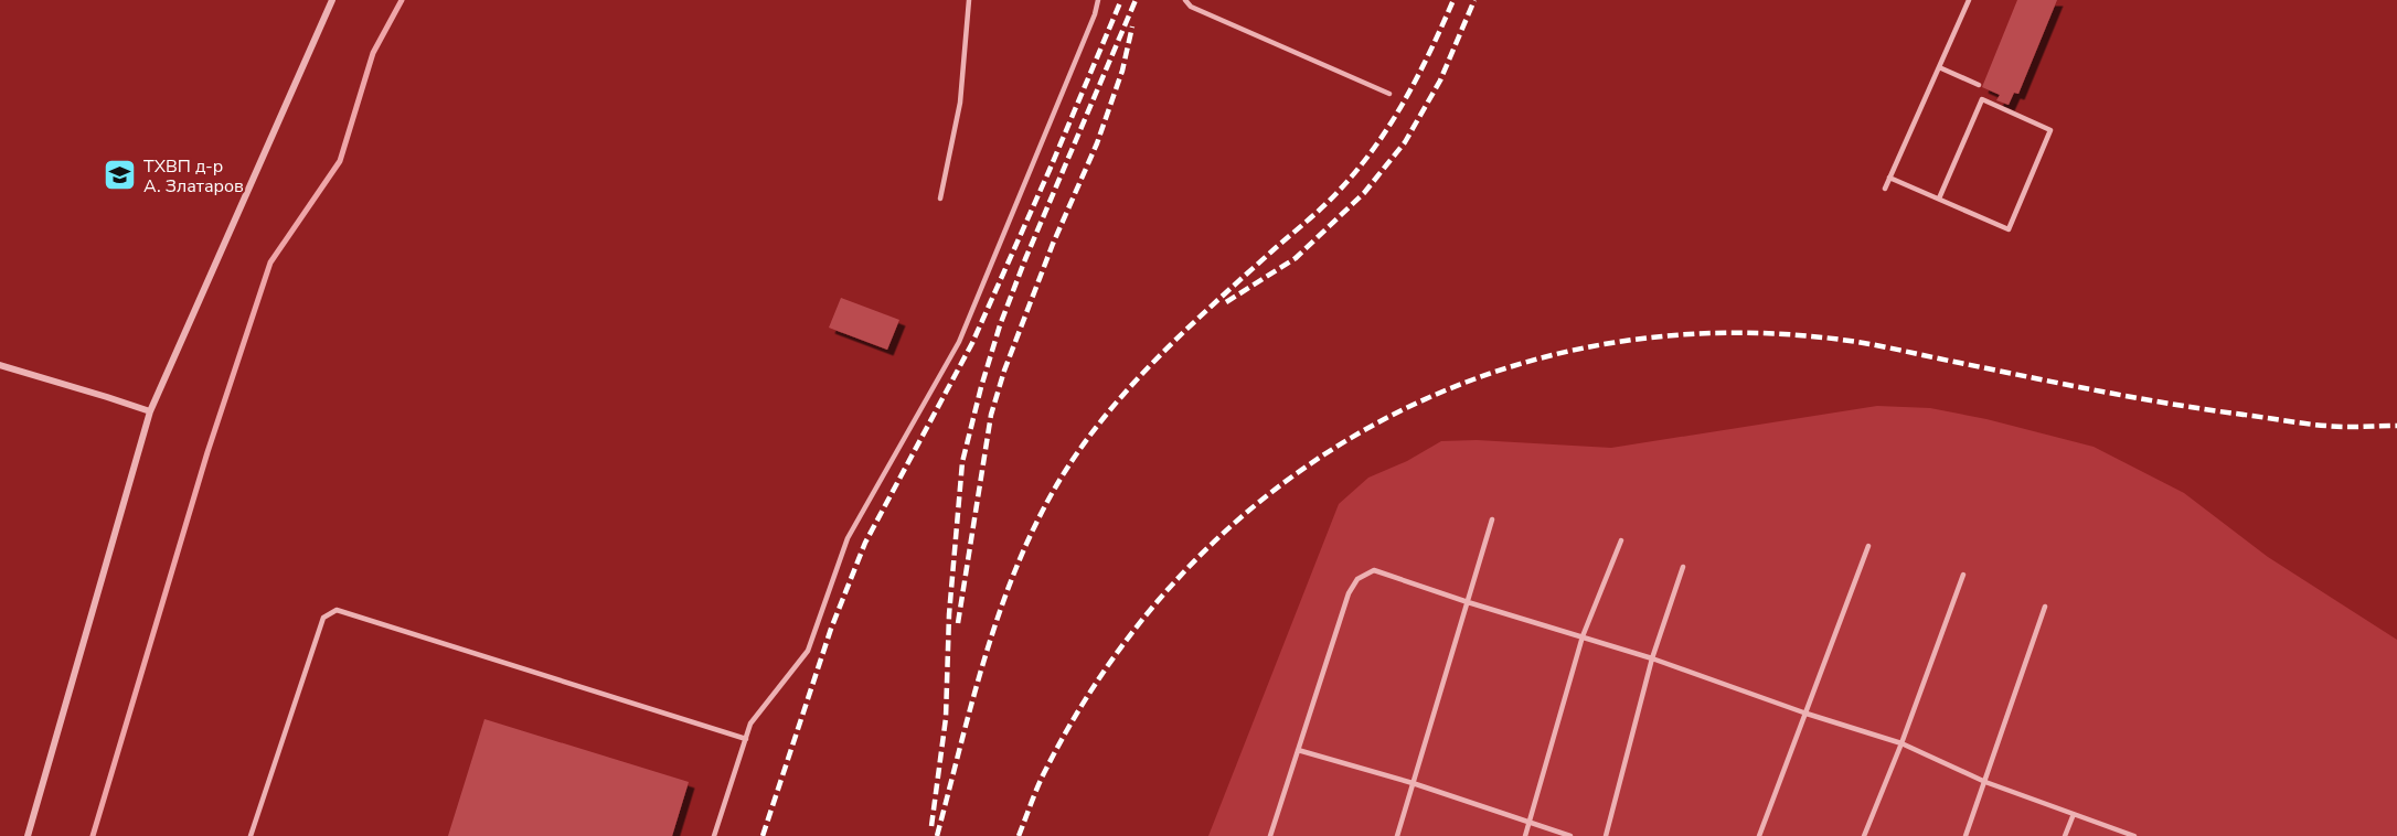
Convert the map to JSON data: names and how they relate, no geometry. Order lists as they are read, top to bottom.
{
  "places": {
    "school or university": ["ТХВП д-р А. Златаров"]
  }
}
